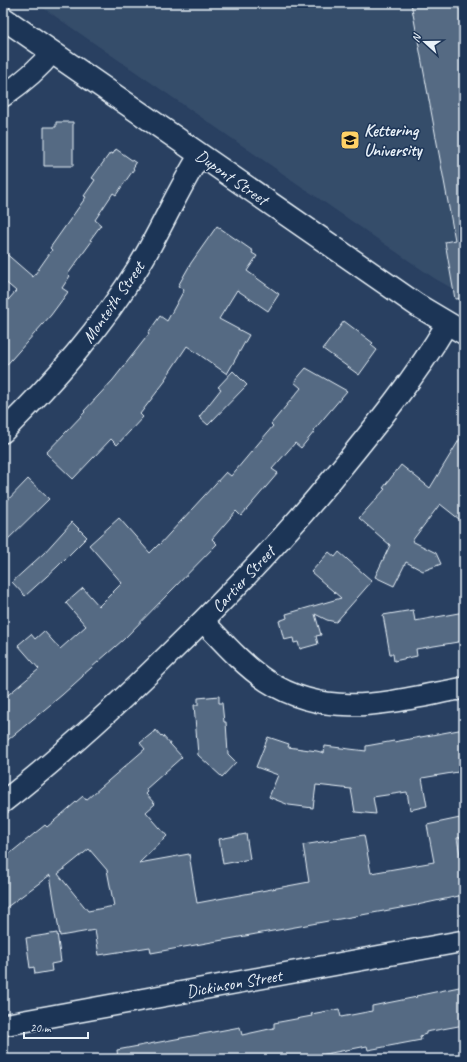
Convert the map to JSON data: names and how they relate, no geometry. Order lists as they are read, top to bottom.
{
  "streets": {
    "street": [
      "Dupont Street",
      "Monteith Street",
      "Cartier Street",
      "Dickinson Street"
    ]
  },
  "crossings": [
    ["Dupont Street", "Monteith Street"],
    ["Dupont Street", "Cartier Street"]
  ],
  "places": {
    "school or university": ["Kettering University"]
  },
  "scale_bar": "20 m",
  "north": "left"
}
